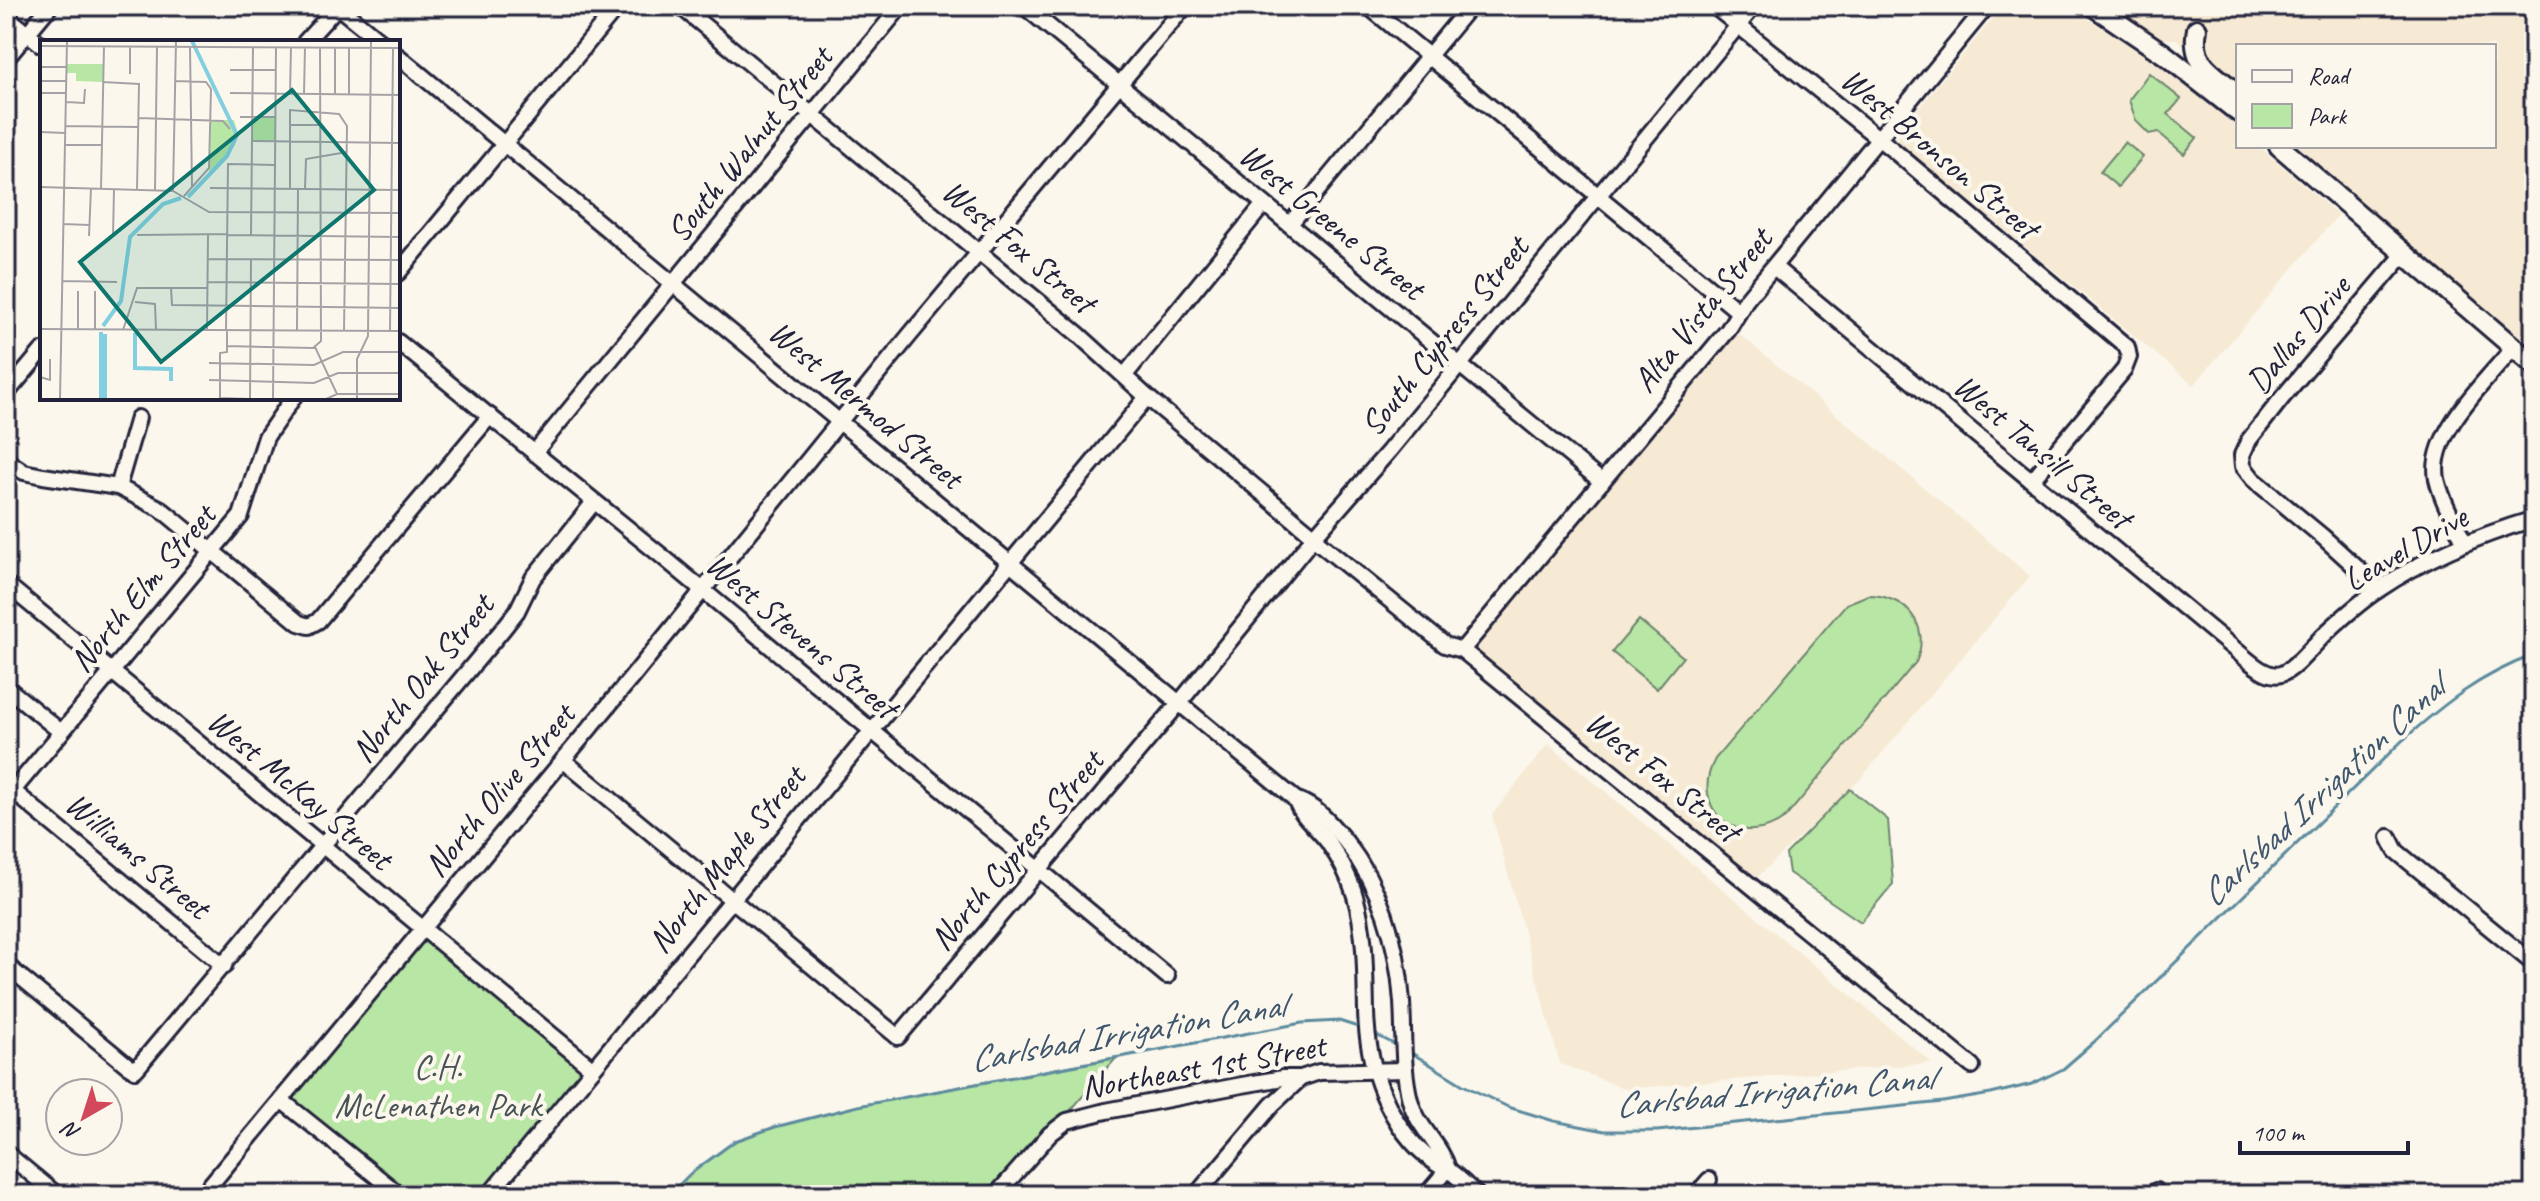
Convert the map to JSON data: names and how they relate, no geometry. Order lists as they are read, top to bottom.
{
  "streets": {
    "street": [
      "South Walnut Street",
      "West Bronson Street",
      "West Greene Street",
      "West Fox Street",
      "Alta Vista Street",
      "Dallas Drive",
      "South Cypress Street",
      "West Mermod Street",
      "West Tansill Street",
      "Leavel Drive",
      "North Elm Street",
      "West Stevens Street",
      "North Oak Street",
      "West McKay Street",
      "North Olive Street",
      "North Cypress Street",
      "Williams Street",
      "North Maple Street",
      "Northeast 1st Street"
    ]
  },
  "crossings": [
    ["South Walnut Street", "West Fox Street"],
    ["South Walnut Street", "West Mermod Street"],
    ["South Walnut Street", "West Stevens Street"],
    ["West Bronson Street", "Alta Vista Street"],
    ["West Bronson Street", "South Cypress Street"],
    ["West Bronson Street", "West Tansill Street"],
    ["West Greene Street", "Alta Vista Street"],
    ["West Greene Street", "South Cypress Street"],
    ["West Greene Street", "North Olive Street"],
    ["West Fox Street", "Alta Vista Street"],
    ["West Fox Street", "South Cypress Street"],
    ["West Fox Street", "North Olive Street"],
    ["West Fox Street", "North Maple Street"],
    ["Alta Vista Street", "West Tansill Street"],
    ["Dallas Drive", "Leavel Drive"],
    ["South Cypress Street", "West Mermod Street"],
    ["South Cypress Street", "North Cypress Street"],
    ["West Mermod Street", "North Olive Street"],
    ["West Mermod Street", "North Cypress Street"],
    ["West Mermod Street", "North Maple Street"],
    ["West Tansill Street", "Leavel Drive"],
    ["North Elm Street", "West McKay Street"],
    ["North Elm Street", "Williams Street"],
    ["West Stevens Street", "North Oak Street"],
    ["West Stevens Street", "North Olive Street"],
    ["West Stevens Street", "North Cypress Street"],
    ["West Stevens Street", "North Maple Street"],
    ["North Oak Street", "West McKay Street"],
    ["North Oak Street", "Williams Street"],
    ["West McKay Street", "North Olive Street"],
    ["West McKay Street", "North Maple Street"],
    ["North Cypress Street", "North Maple Street"]
  ],
  "water": ["Carlsbad Irrigation Canal"],
  "parks": ["C.H. McLenathen Park"],
  "legend": ["Road", "Park"],
  "scale_bar": "100 m",
  "north": "bottom left"
}
